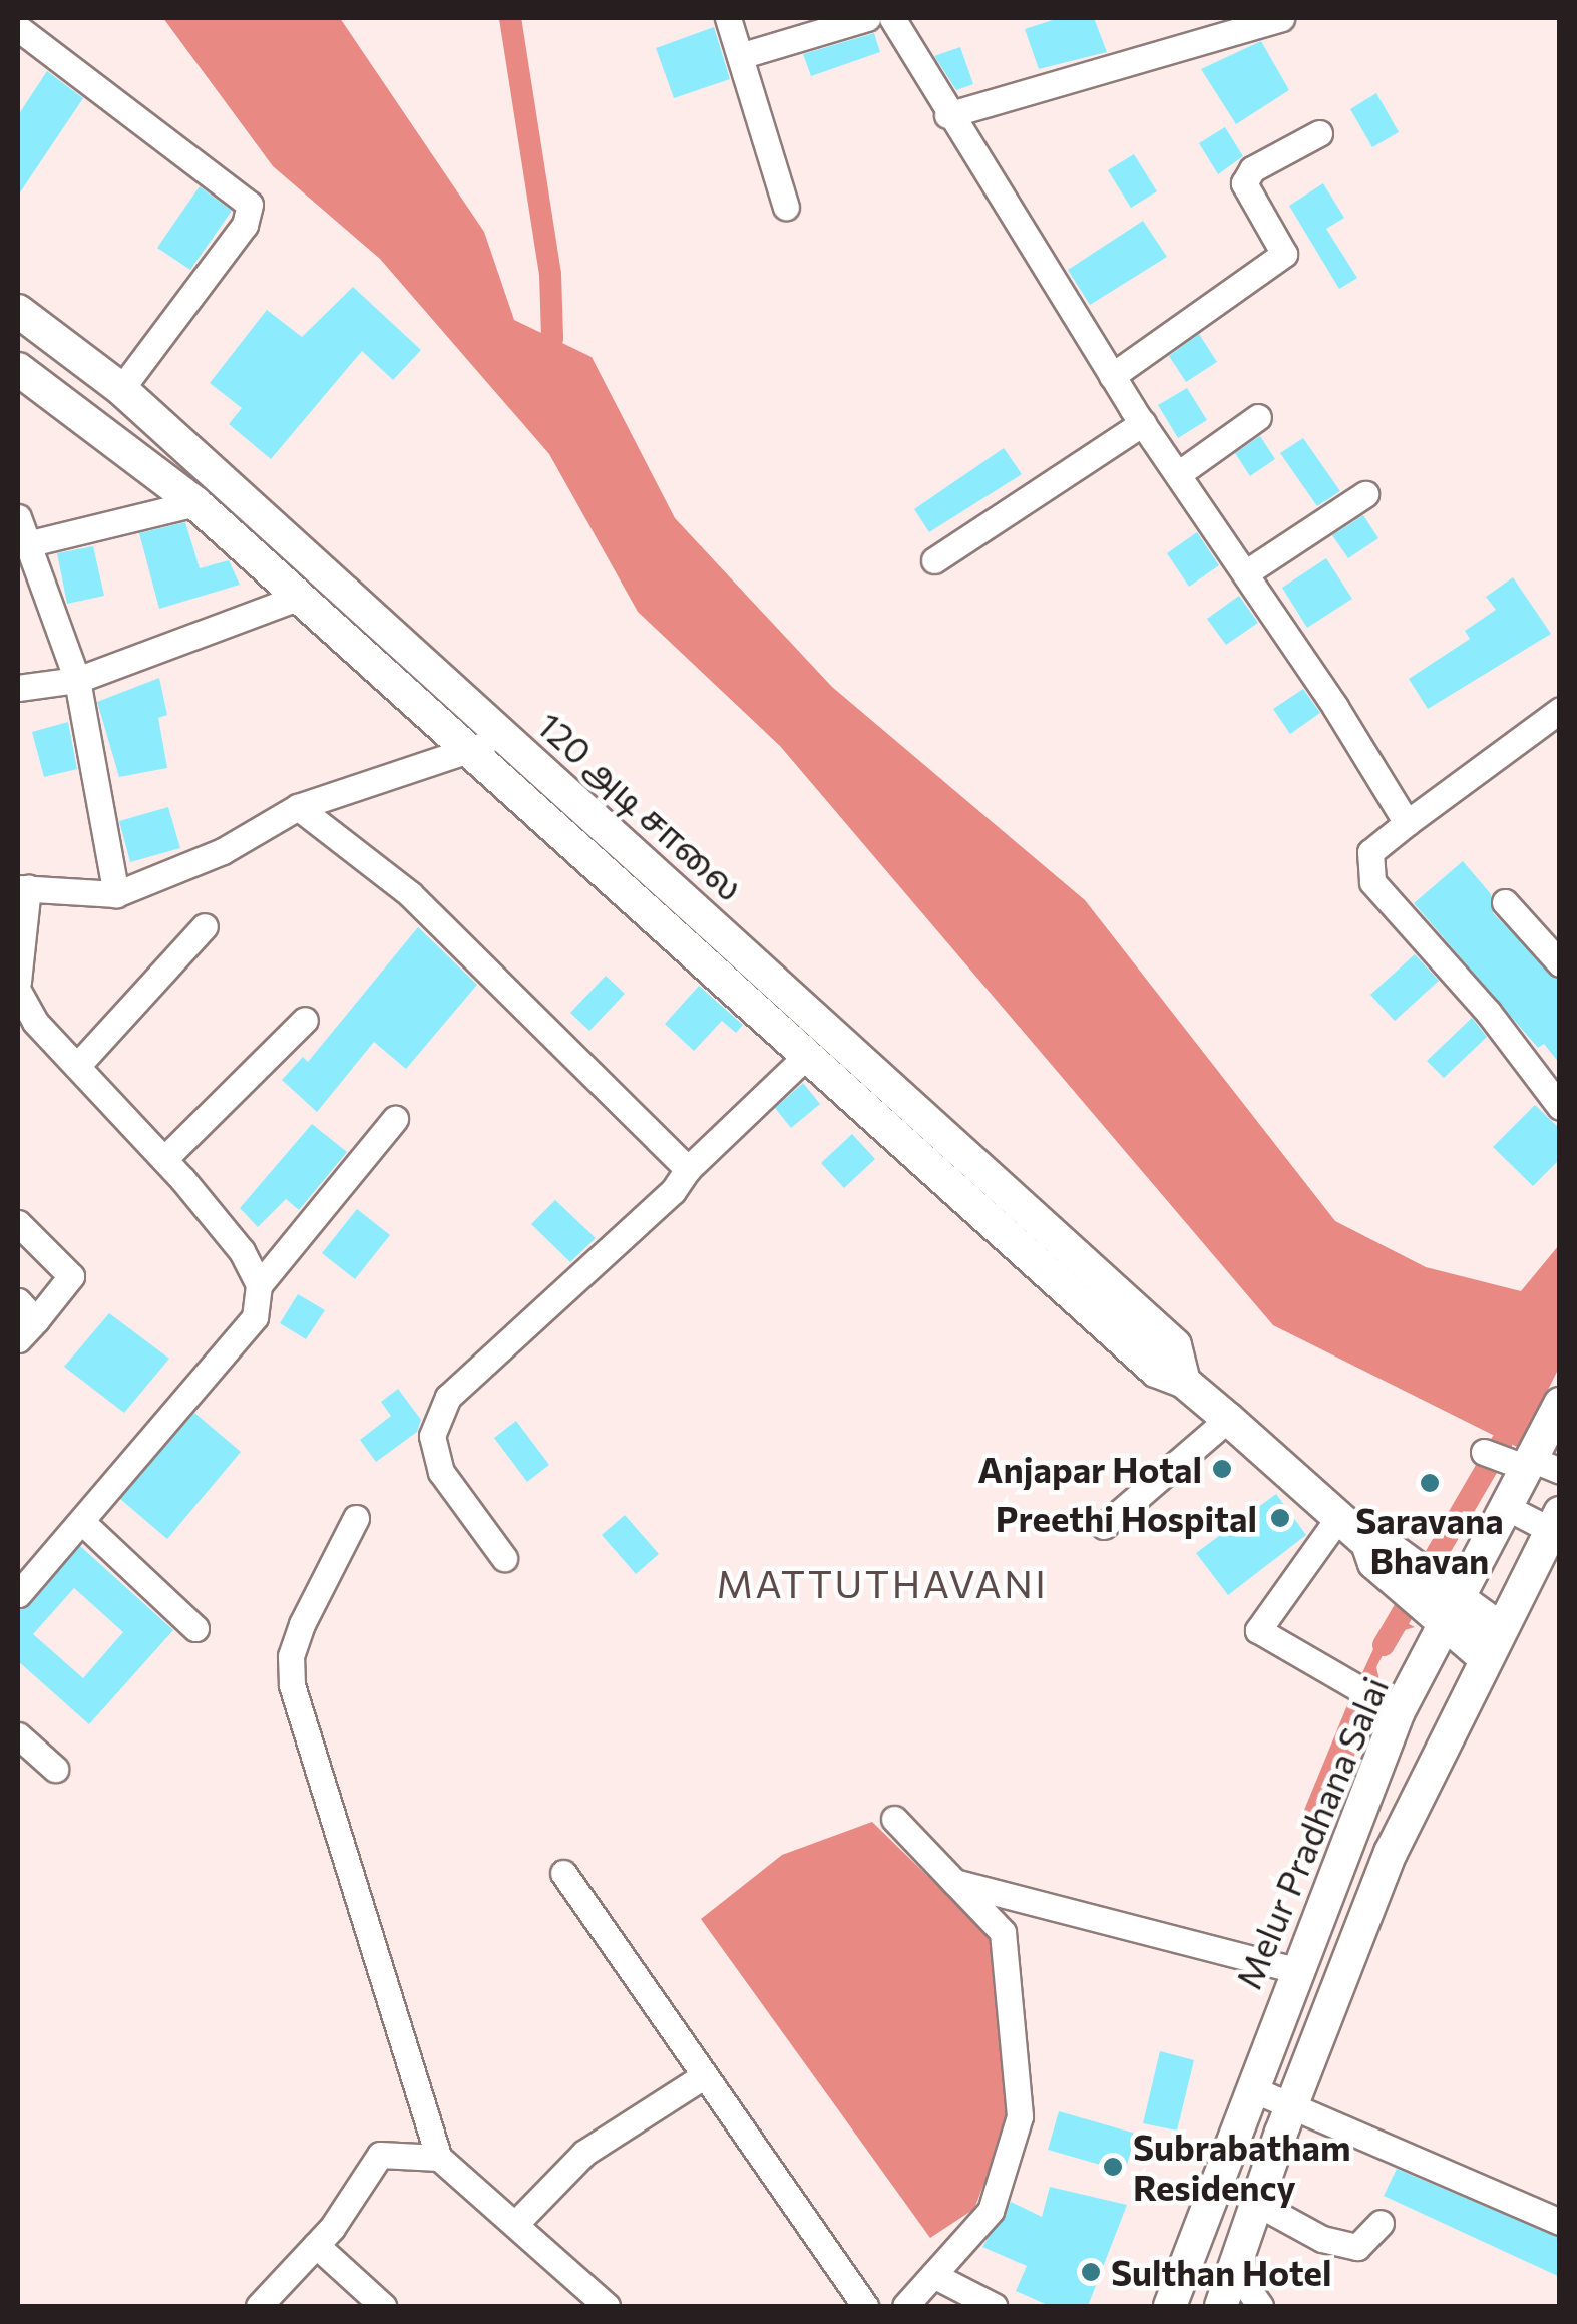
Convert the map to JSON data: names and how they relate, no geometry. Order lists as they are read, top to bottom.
{
  "streets": {
    "main road": ["120 அடி சாலை", "Melur Pradhana Salai"]
  },
  "crossings": [
    ["120 அடி சாலை", "Melur Pradhana Salai"]
  ],
  "districts": ["MATTUTHAVANI"],
  "places": [
    "Anjapar Hotal",
    "Saravana Bhavan",
    "Preethi Hospital",
    "Subrabatham Residency",
    "Sulthan Hotel"
  ]
}
